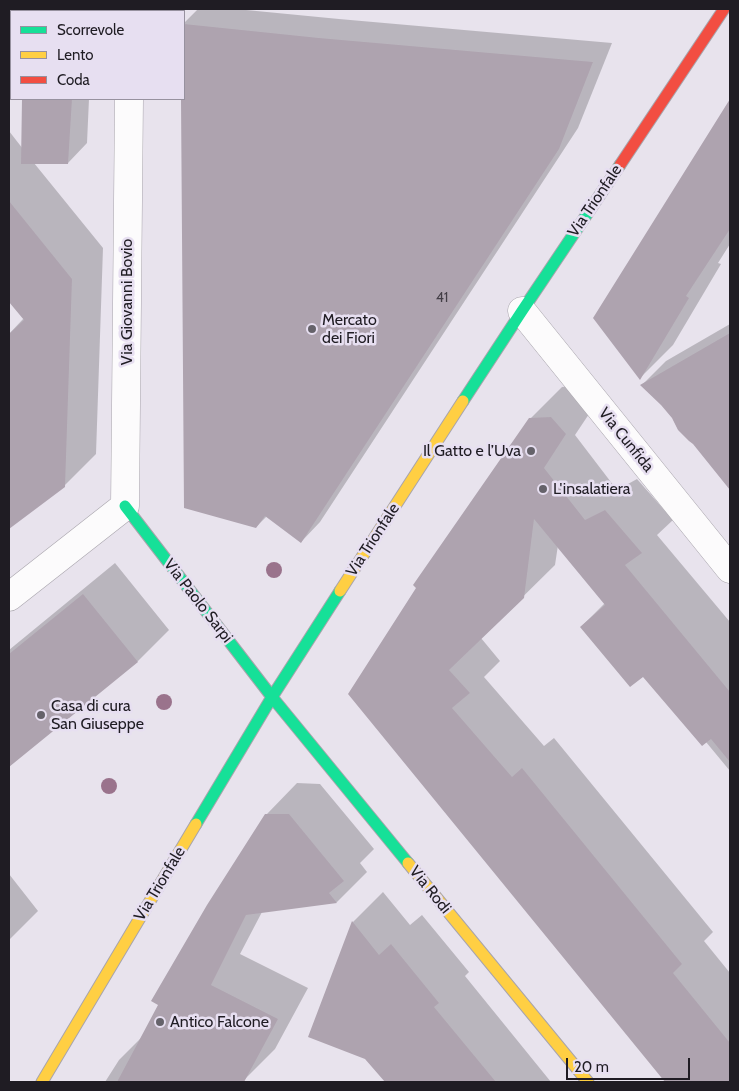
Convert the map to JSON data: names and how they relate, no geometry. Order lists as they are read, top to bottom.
{
  "streets": {
    "street": [
      "Via Trionfale",
      "Via Giovanni Bovio",
      "Via Cunfida",
      "Via Paolo Sarpi",
      "Via Rodi"
    ]
  },
  "crossings": [
    ["Via Trionfale", "Via Cunfida"],
    ["Via Trionfale", "Via Paolo Sarpi"],
    ["Via Trionfale", "Via Rodi"],
    ["Via Giovanni Bovio", "Via Paolo Sarpi"],
    ["Via Paolo Sarpi", "Via Rodi"]
  ],
  "places": [
    "Mercato dei Fiori",
    "Il Gatto e l’Uva",
    "L'insalatiera",
    "Casa di cura San Giuseppe",
    "Antico Falcone"
  ],
  "house_numbers": ["41"],
  "legend": ["Scorrevole", "Lento", "Coda"],
  "scale_bar": "20 m"
}
